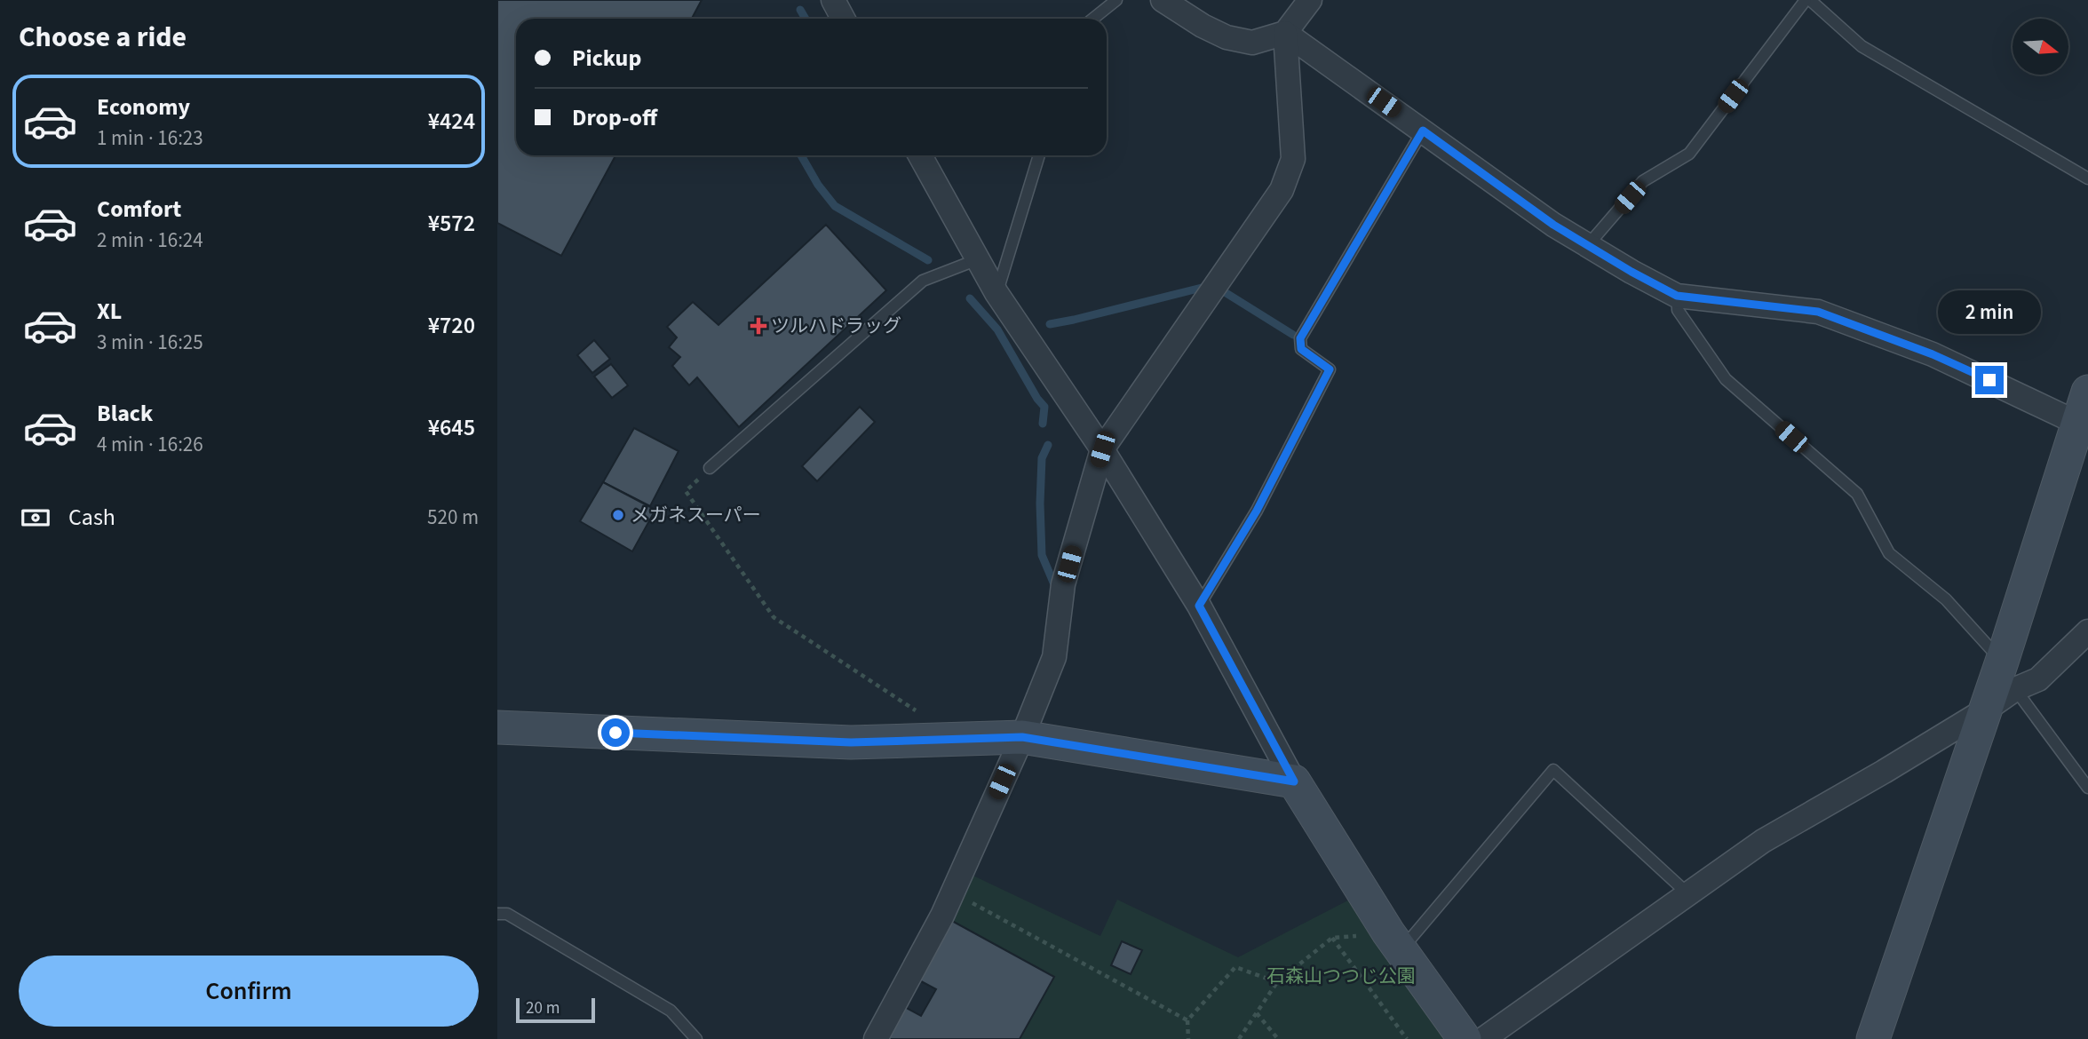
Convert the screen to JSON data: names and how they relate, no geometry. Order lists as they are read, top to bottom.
{
  "parks": ["石森山つつじ公園"],
  "places": {
    "health": ["ツルハドラッグ"],
    "other": ["メガネスーパー"]
  },
  "scale_bar": "20 m",
  "north": "right",
  "page": {
    "heading": "Choose a ride",
    "banner": ["Pickup", "Drop-off"],
    "list": [
      {
        "name": "Economy",
        "note": "1 min · 16:23",
        "value": "¥424"
      },
      {
        "name": "Comfort",
        "note": "2 min · 16:24",
        "value": "¥572"
      },
      {
        "name": "XL",
        "note": "3 min · 16:25",
        "value": "¥720"
      },
      {
        "name": "Black",
        "note": "4 min · 16:26",
        "value": "¥645"
      }
    ],
    "bubble": "2 min",
    "pay": ["Cash", "520 m"],
    "buttons": "Confirm",
    "scale": "20 m"
  }
}
